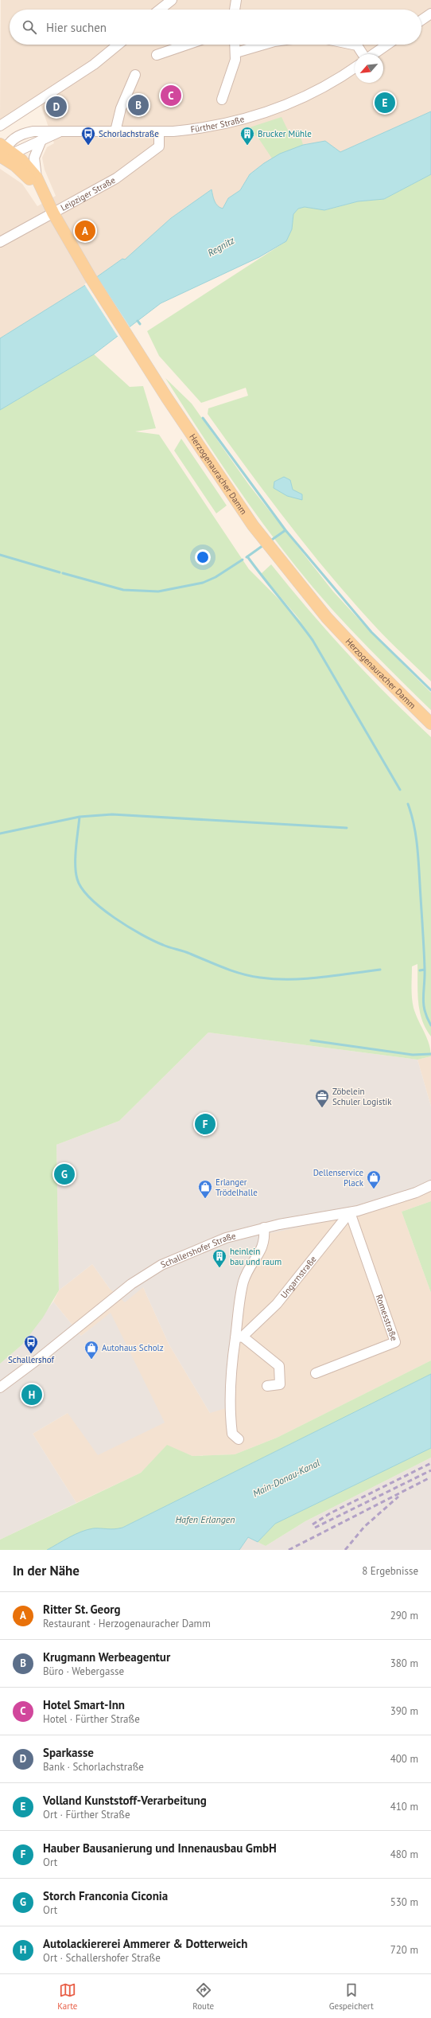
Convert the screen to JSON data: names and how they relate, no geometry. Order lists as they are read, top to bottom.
{
  "streets": {
    "main road": ["Herzogenauracher Damm"],
    "street": [
      "Fürther Straße",
      "Leipziger Straße",
      "Schallershofer Straße",
      "Ungarnstraße",
      "Romesstraße"
    ]
  },
  "crossings": [
    ["Fürther Straße", "Leipziger Straße"],
    ["Fürther Straße", "Herzogenauracher Damm"],
    ["Leipziger Straße", "Herzogenauracher Damm"],
    ["Schallershofer Straße", "Ungarnstraße"],
    ["Schallershofer Straße", "Romesstraße"],
    ["Ungarnstraße", "Romesstraße"]
  ],
  "water": ["Regnitz", "Main-Donau-Kanal", "Hafen Erlangen"],
  "places": {
    "bus stop": ["Schorlachstraße", "Schallershof"],
    "building": ["Brucker Mühle", "heinlein bau und raum"],
    "office": ["Zöbelein Schuler Logistik"],
    "shop": ["Dellenservice Plack", "Erlanger Trödelhalle", "Autohaus Scholz"]
  },
  "north": "bottom left",
  "page": {
    "search": "Hier suchen",
    "pins": [
      "C",
      "E",
      "B",
      "D",
      "A",
      "F",
      "G",
      "H"
    ],
    "heading": ["In der Nähe", "8 Ergebnisse"],
    "list": [
      {
        "mark": "A",
        "name": "Ritter St. Georg",
        "note": "Restaurant · Herzogenauracher Damm",
        "value": "290 m"
      },
      {
        "mark": "B",
        "name": "Krugmann Werbeagentur",
        "note": "Büro · Webergasse",
        "value": "380 m"
      },
      {
        "mark": "C",
        "name": "Hotel Smart-Inn",
        "note": "Hotel · Fürther Straße",
        "value": "390 m"
      },
      {
        "mark": "D",
        "name": "Sparkasse",
        "note": "Bank · Schorlachstraße",
        "value": "400 m"
      },
      {
        "mark": "E",
        "name": "Volland Kunststoff-Verarbeitung",
        "note": "Ort · Fürther Straße",
        "value": "410 m"
      },
      {
        "mark": "F",
        "name": "Hauber Bausanierung und Innenausbau GmbH",
        "note": "Ort",
        "value": "480 m"
      },
      {
        "mark": "G",
        "name": "Storch Franconia Ciconia",
        "note": "Ort",
        "value": "530 m"
      },
      {
        "mark": "H",
        "name": "Autolackiererei Ammerer & Dotterweich",
        "note": "Ort · Schallershofer Straße",
        "value": "720 m"
      }
    ],
    "nav": ["Karte", "Route", "Gespeichert"]
  }
}
